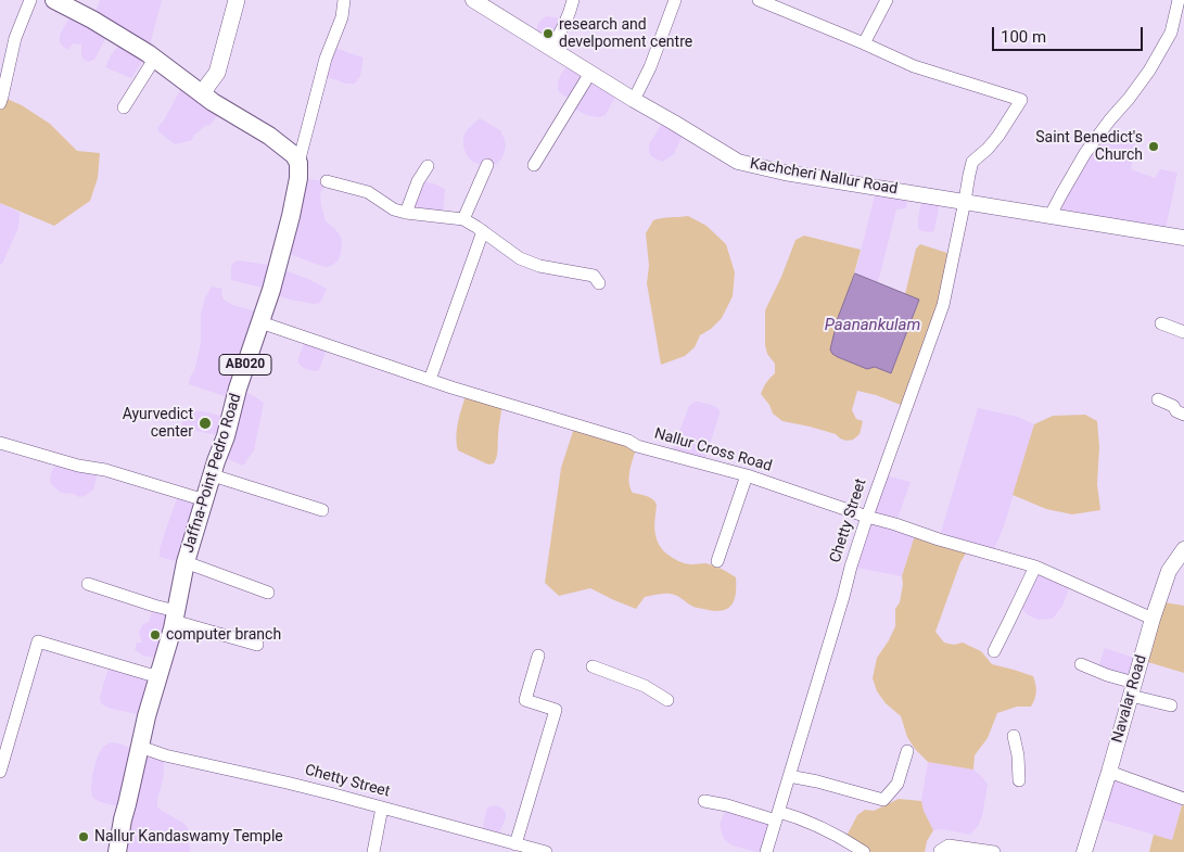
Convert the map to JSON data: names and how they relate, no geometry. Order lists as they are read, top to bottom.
{
  "streets": {
    "main road": ["AB020", "Jaffna-Point Pedro Road"],
    "street": [
      "Kachcheri Nallur Road",
      "Nallur Cross Road",
      "Chetty Street",
      "Navalar Road"
    ]
  },
  "crossings": [
    ["Kachcheri Nallur Road", "Chetty Street"],
    ["Nallur Cross Road", "Jaffna-Point Pedro Road"],
    ["Nallur Cross Road", "Chetty Street"],
    ["Nallur Cross Road", "Navalar Road"],
    ["Jaffna-Point Pedro Road", "Chetty Street"]
  ],
  "water": ["Paanankulam"],
  "places": [
    "research and develpoment centre",
    "Saint Benedict's Church",
    "Ayurvedict center",
    "computer branch",
    "Nallur Kandaswamy Temple"
  ],
  "scale_bar": "100 m"
}
